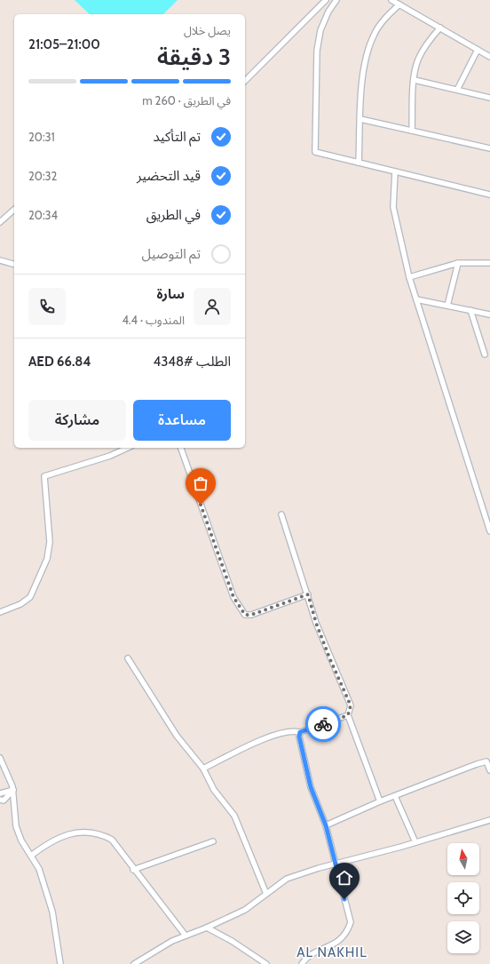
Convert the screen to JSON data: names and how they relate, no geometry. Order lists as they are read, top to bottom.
{
  "districts": ["AL NAKHIL"],
  "north": "top",
  "page": {
    "heading": ["3 دقيقة", "يصل خلال", "21:00–21:05"],
    "panel": [
      "سارة",
      "المندوب · 4.4",
      "الطلب #4348",
      "AED 66.84"
    ],
    "bar": "في الطريق · 260 m",
    "list": [
      ["تم التأكيد", "20:31"],
      ["قيد التحضير", "20:32"],
      ["في الطريق", "20:34"],
      "تم التوصيل"
    ],
    "buttons": ["مساعدة", "مشاركة"]
  }
}
